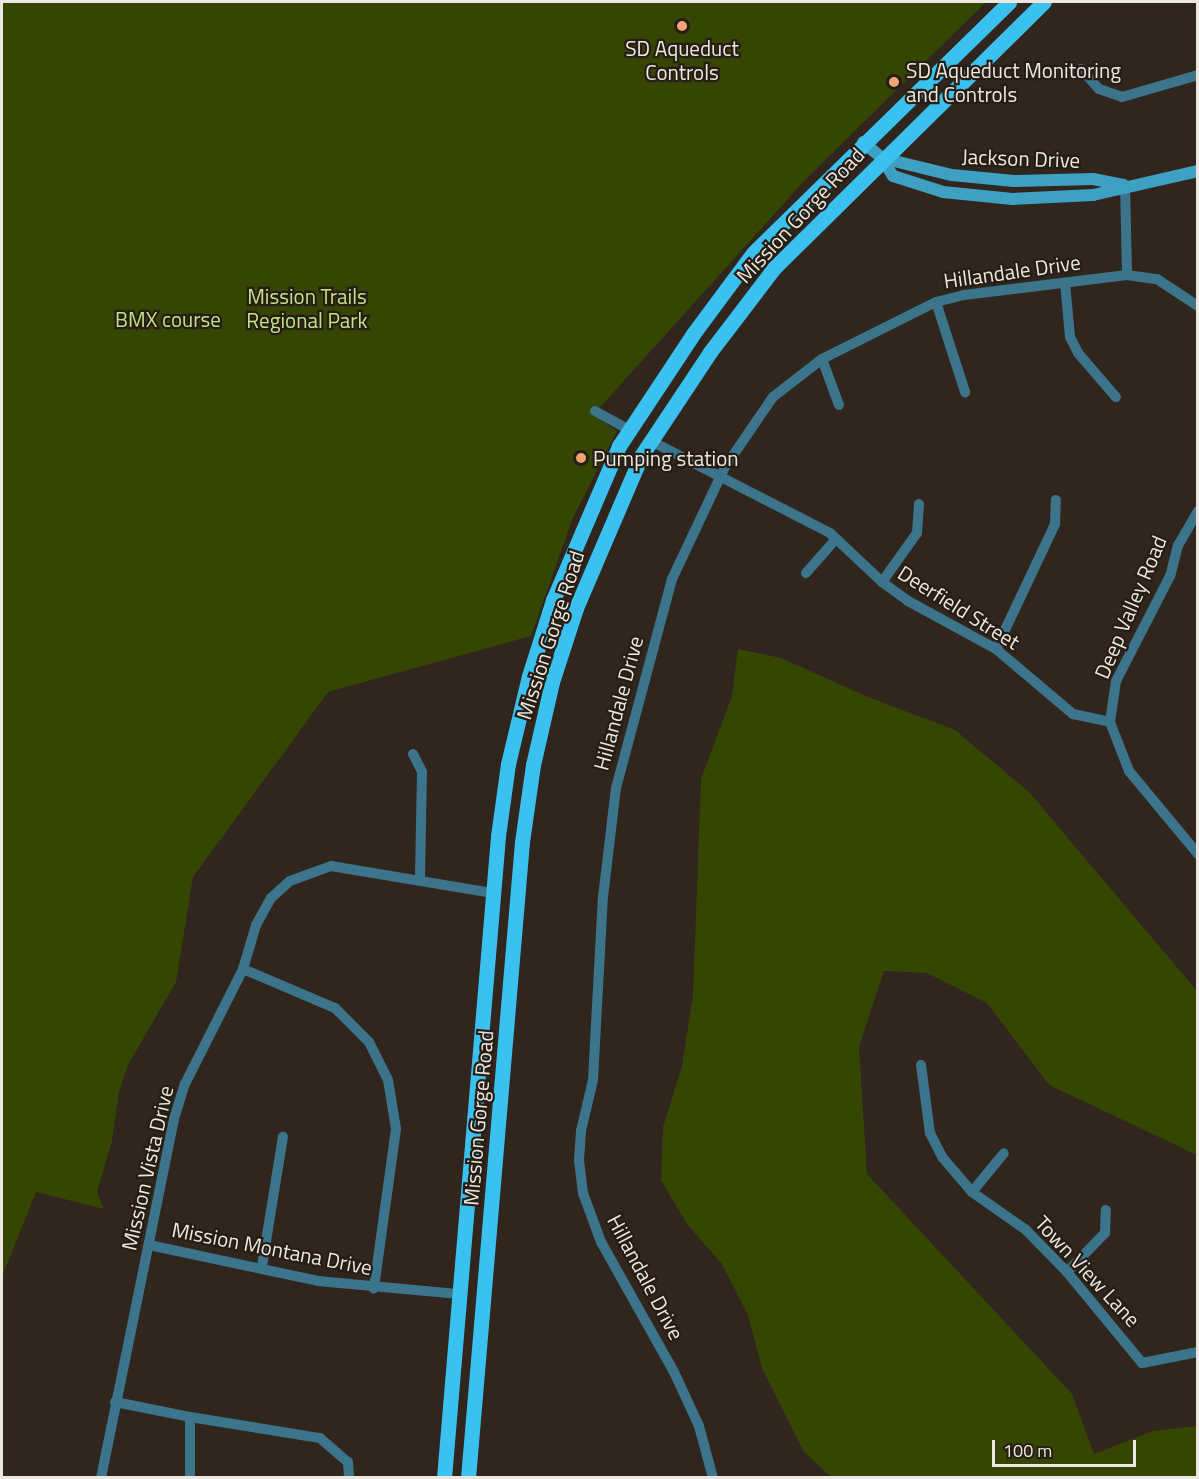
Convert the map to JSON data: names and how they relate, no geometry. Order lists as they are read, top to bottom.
{
  "streets": {
    "main road": ["Jackson Drive", "Mission Gorge Road"],
    "street": [
      "Hillandale Drive",
      "Deerfield Street",
      "Deep Valley Road",
      "Mission Vista Drive",
      "Mission Montana Drive",
      "Town View Lane"
    ]
  },
  "crossings": [
    ["Jackson Drive", "Mission Gorge Road"],
    ["Mission Gorge Road", "Deerfield Street"],
    ["Mission Gorge Road", "Mission Vista Drive"],
    ["Mission Gorge Road", "Mission Montana Drive"],
    ["Hillandale Drive", "Deerfield Street"],
    ["Deerfield Street", "Deep Valley Road"],
    ["Mission Vista Drive", "Mission Montana Drive"]
  ],
  "parks": ["Mission Trails Regional Park", "BMX course"],
  "places": ["SD Aqueduct Controls", "SD Aqueduct Monitoring and Controls", "Pumping station"],
  "scale_bar": "100 m"
}
